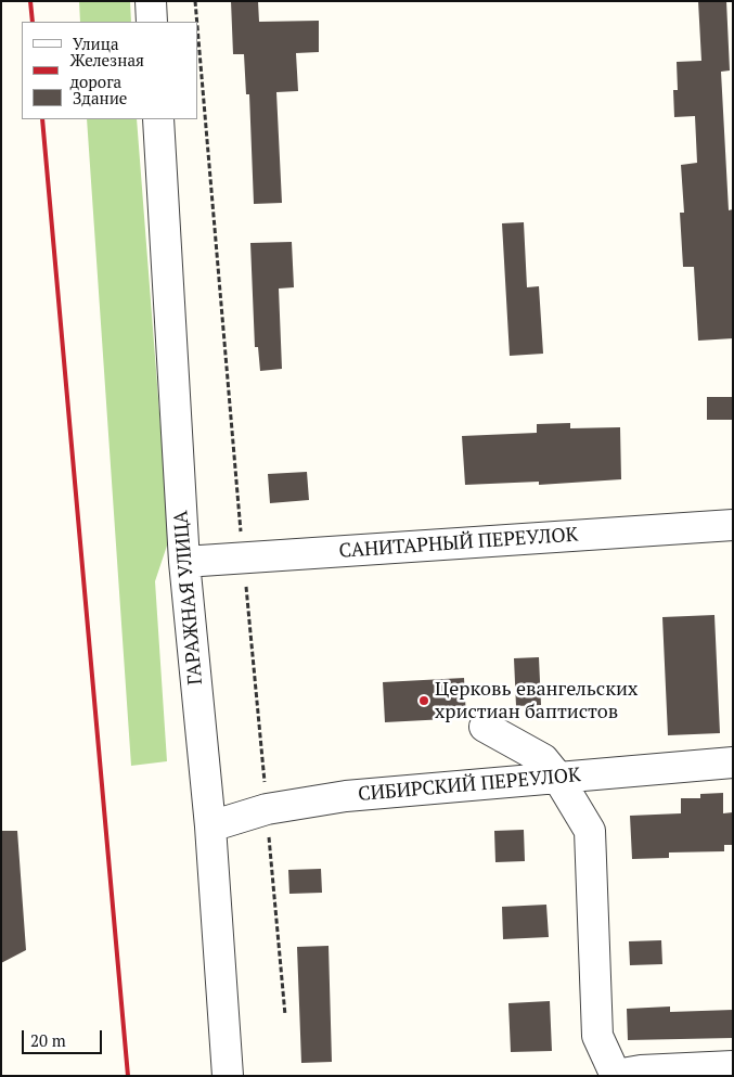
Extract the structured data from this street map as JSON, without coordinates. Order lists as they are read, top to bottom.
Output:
{
  "streets": {
    "street": ["САНИТАРНЫЙ ПЕРЕУЛОК", "ГАРАЖНАЯ УЛИЦА", "СИБИРСКИЙ ПЕРЕУЛОК"]
  },
  "crossings": [
    ["САНИТАРНЫЙ ПЕРЕУЛОК", "ГАРАЖНАЯ УЛИЦА"],
    ["ГАРАЖНАЯ УЛИЦА", "СИБИРСКИЙ ПЕРЕУЛОК"]
  ],
  "places": ["Церковь евангельских христиан баптистов"],
  "legend": ["Улица", "Железная дорога", "Здание"],
  "scale_bar": "20 m"
}
